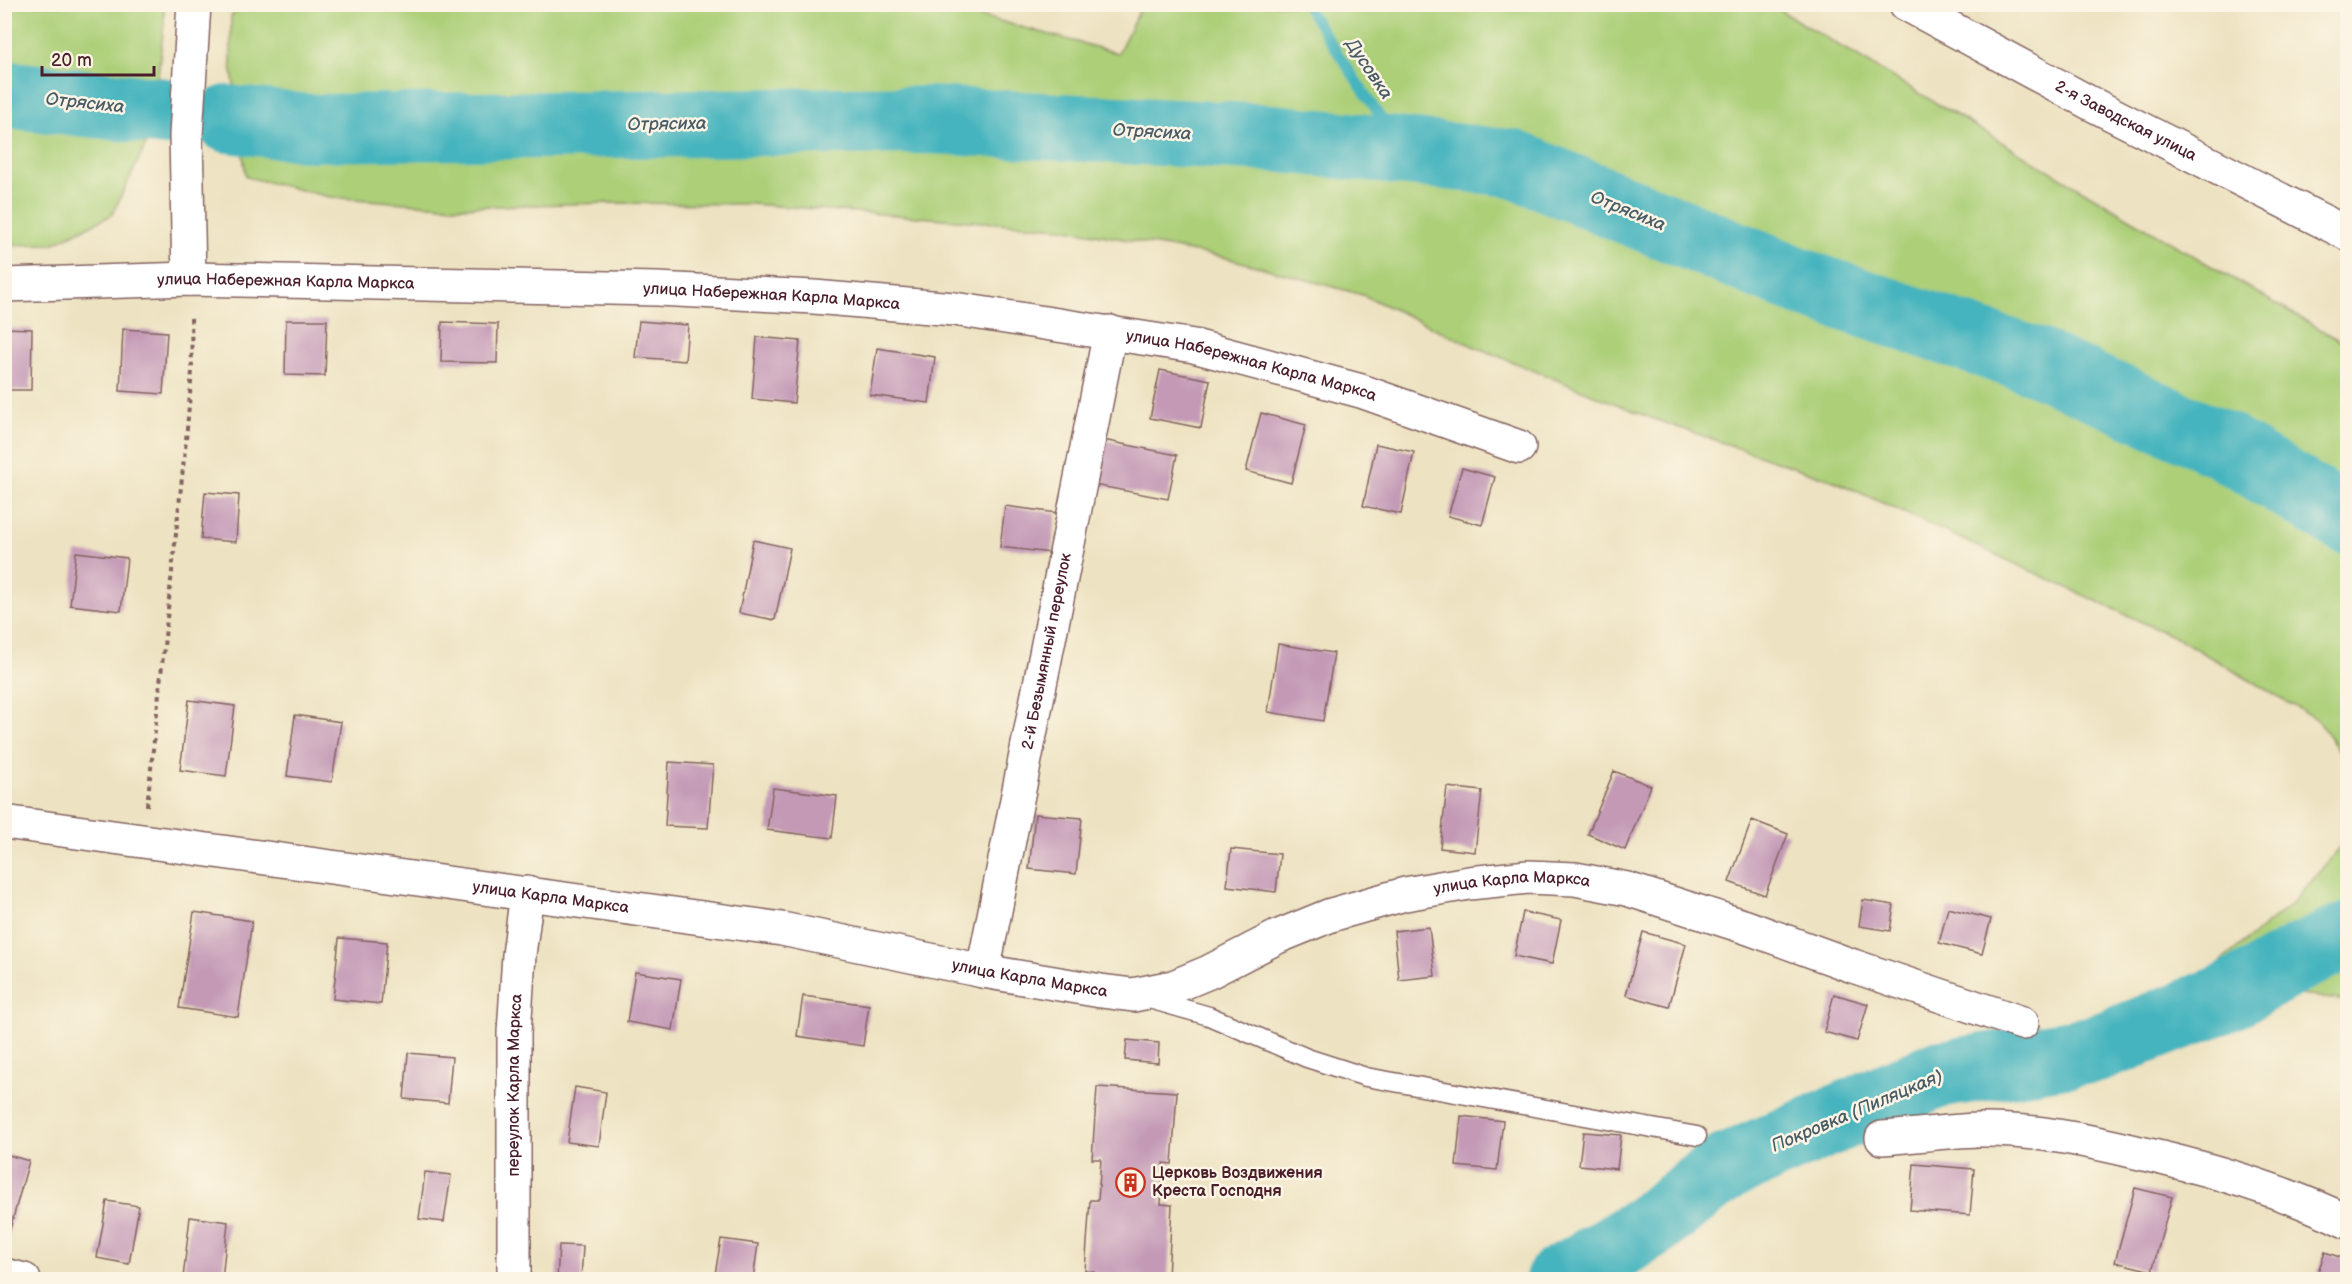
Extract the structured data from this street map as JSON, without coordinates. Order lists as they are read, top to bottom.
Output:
{
  "streets": {
    "street": [
      "2-я Заводская улица",
      "улица Набережная Карла Маркса",
      "2-й Безымянный переулок",
      "улица Карла Маркса",
      "переулок Карла Маркса"
    ]
  },
  "crossings": [
    ["улица Набережная Карла Маркса", "2-й Безымянный переулок"],
    ["2-й Безымянный переулок", "улица Карла Маркса"],
    ["улица Карла Маркса", "переулок Карла Маркса"]
  ],
  "water": ["Дусовка", "Отрясиха", "Покровка (Пиляцкая)"],
  "places": {
    "building": ["Церковь Воздвижения Креста Господня"]
  },
  "scale_bar": "20 m"
}
